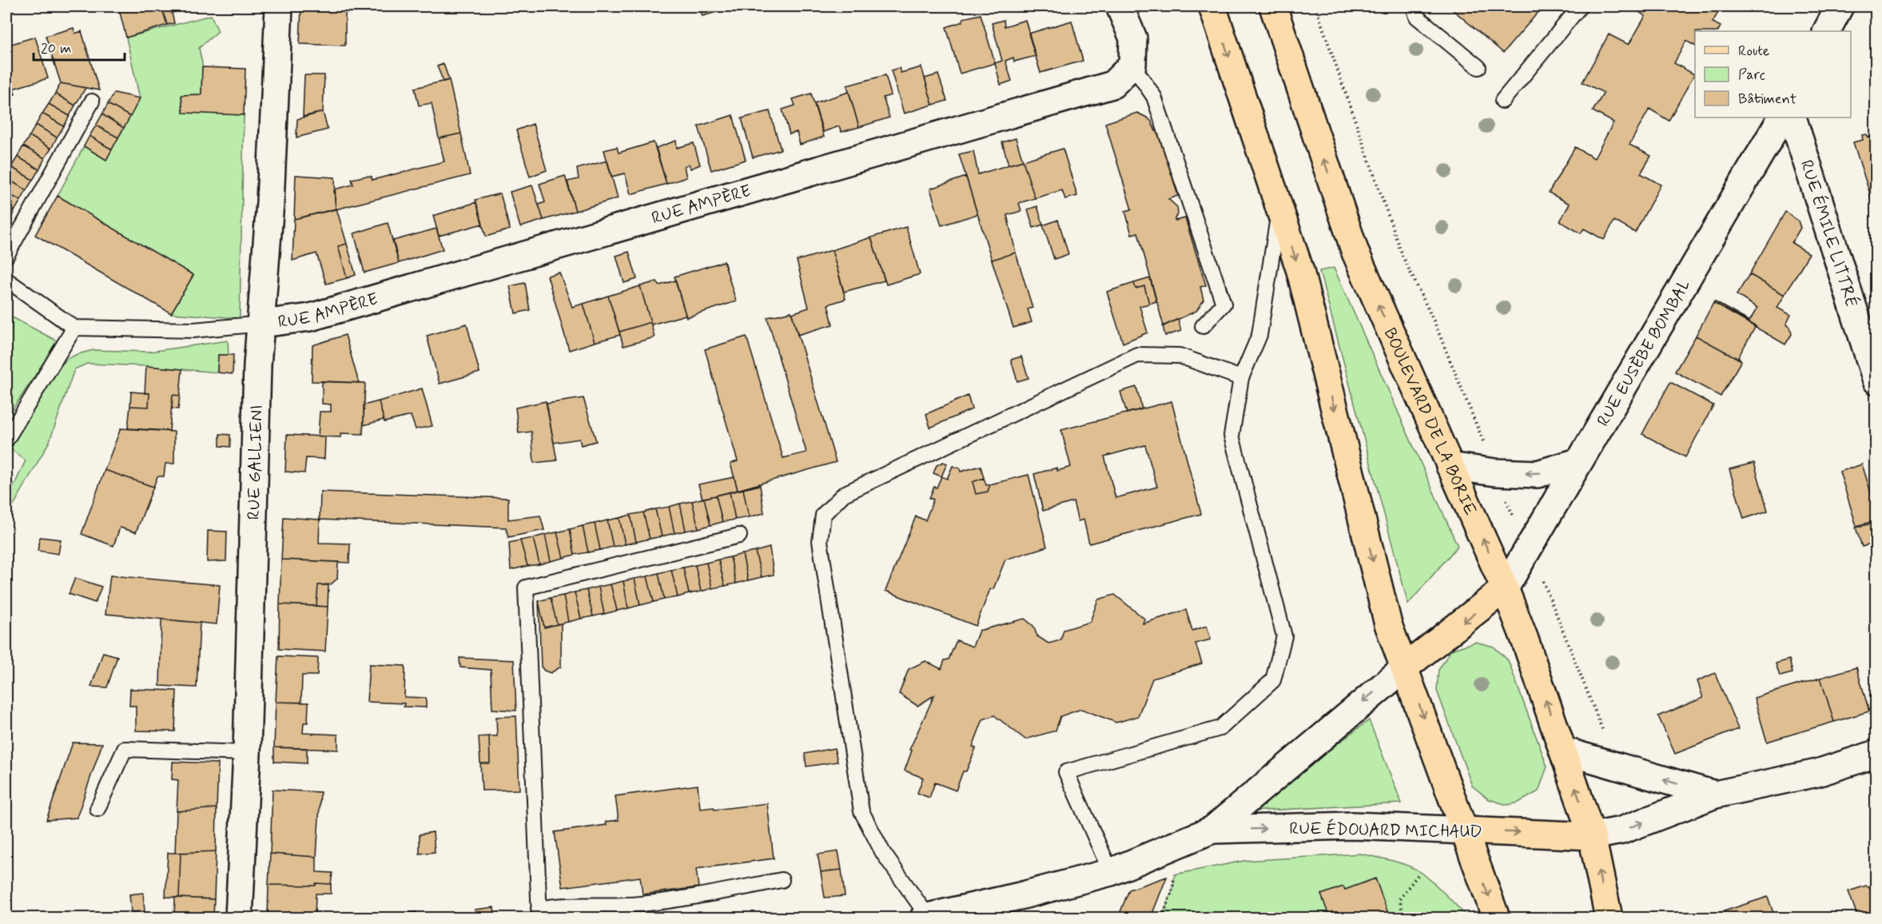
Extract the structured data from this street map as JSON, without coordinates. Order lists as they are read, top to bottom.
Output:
{
  "streets": {
    "main road": ["BOULEVARD DE LA BORIE", "RUE ÉDOUARD MICHAUD"],
    "street": [
      "RUE AMPÈRE",
      "RUE ÉMILE LITTRÉ",
      "RUE EUSÈBE BOMBAL",
      "RUE GALLIENI"
    ]
  },
  "crossings": [
    ["RUE AMPÈRE", "RUE GALLIENI"],
    ["RUE EUSÈBE BOMBAL", "BOULEVARD DE LA BORIE"],
    ["BOULEVARD DE LA BORIE", "RUE ÉDOUARD MICHAUD"]
  ],
  "legend": ["Route", "Parc", "Bâtiment"],
  "scale_bar": "20 m"
}
